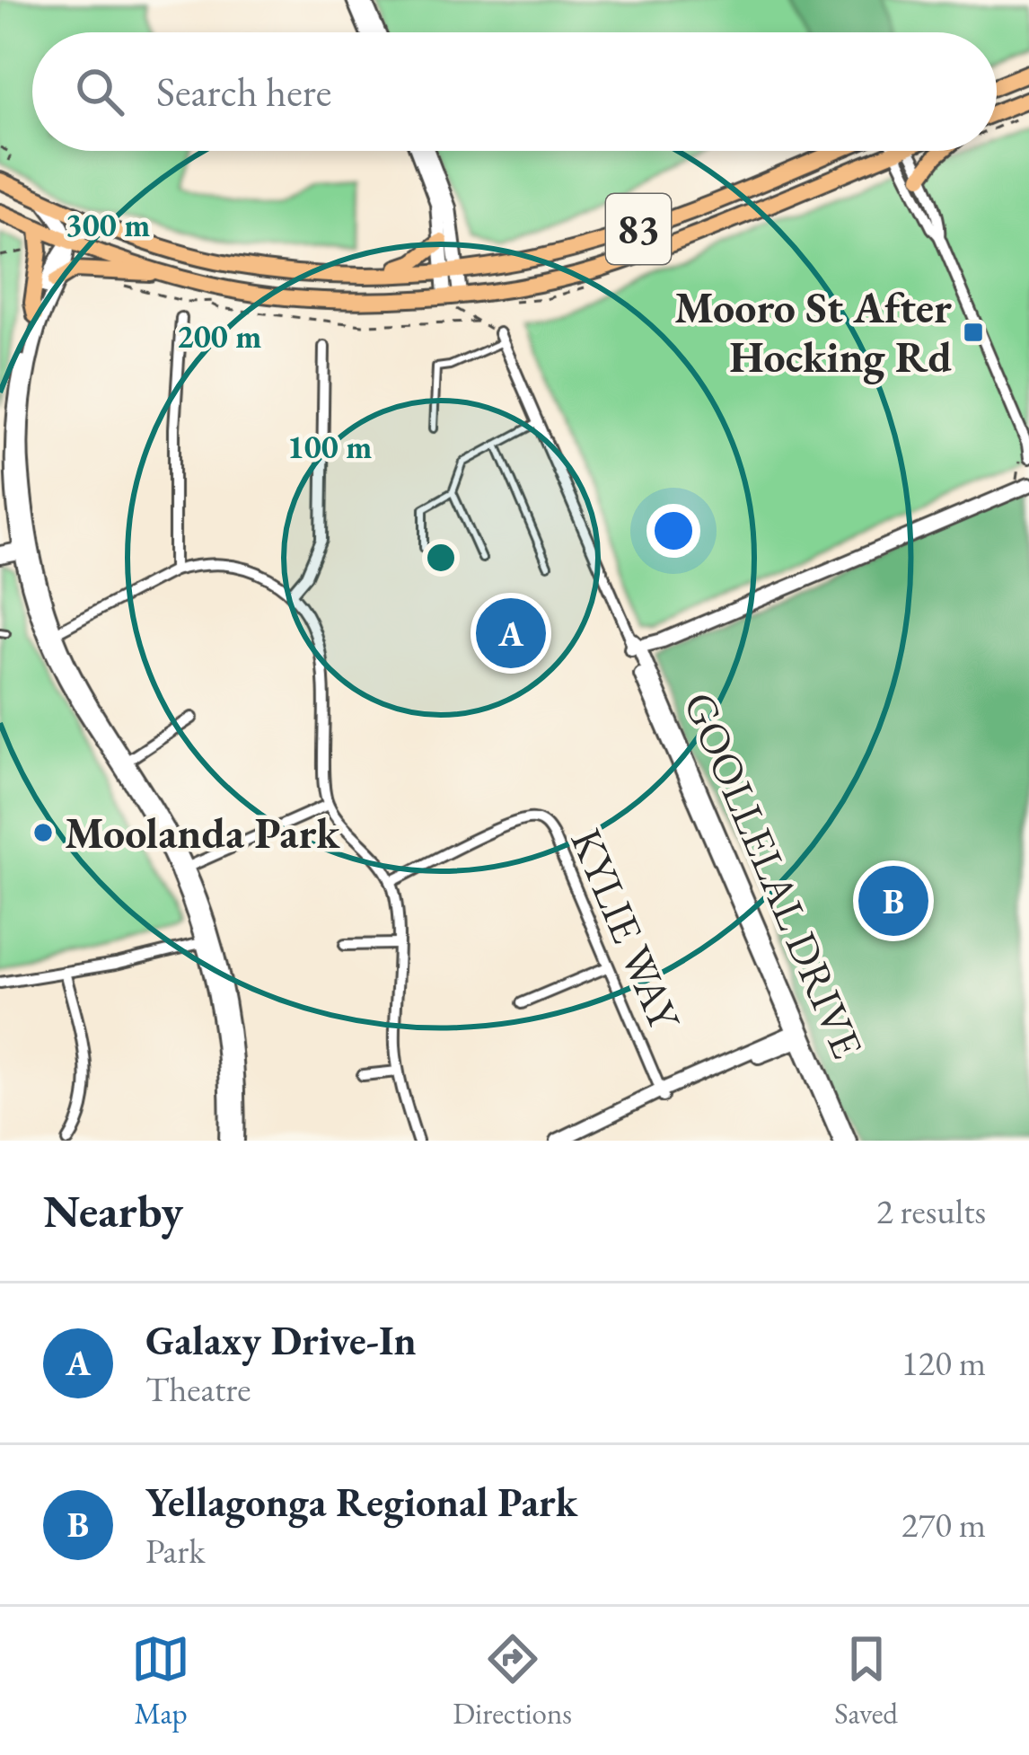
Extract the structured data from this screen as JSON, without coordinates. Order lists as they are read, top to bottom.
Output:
{
  "streets": {
    "main road": ["83"],
    "street": ["GOOLLELAL DRIVE", "KYLIE WAY"]
  },
  "places": {
    "transit": ["Mooro St After Hocking Rd"],
    "other": ["Moolanda Park"]
  },
  "page": {
    "search": "Search here",
    "pins": ["A", "B"],
    "heading": ["Nearby", "2 results"],
    "list": [
      {
        "mark": "A",
        "name": "Galaxy Drive-In",
        "note": "Theatre",
        "value": "120 m"
      },
      {
        "mark": "B",
        "name": "Yellagonga Regional Park",
        "note": "Park",
        "value": "270 m"
      }
    ],
    "nav": ["Map", "Directions", "Saved"]
  },
  "rings": ["300 m", "200 m", "100 m"]
}
